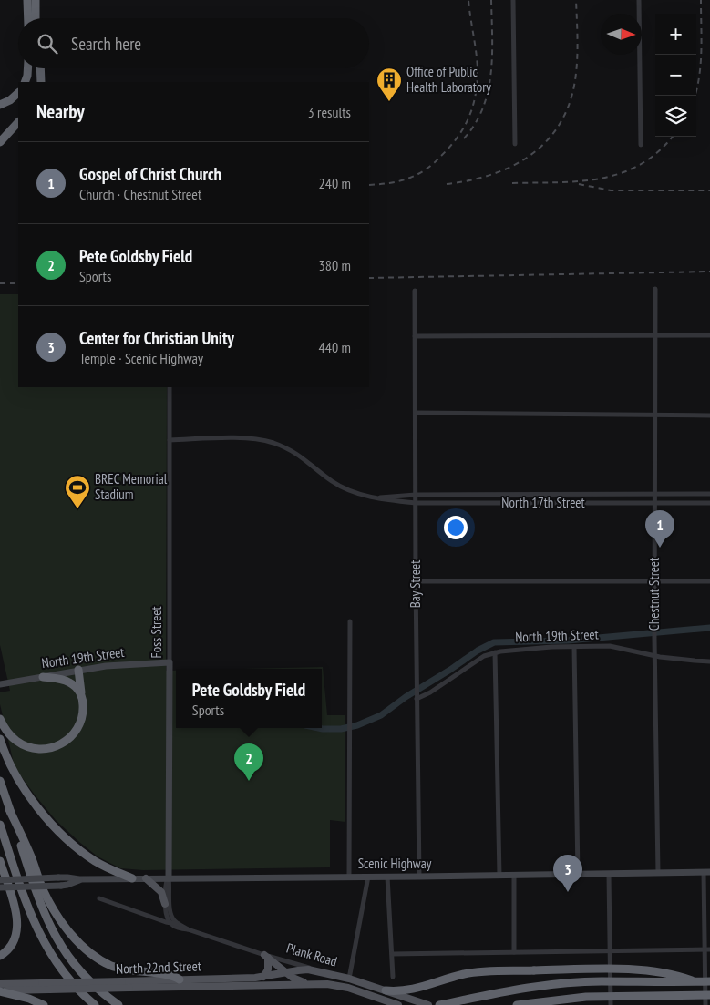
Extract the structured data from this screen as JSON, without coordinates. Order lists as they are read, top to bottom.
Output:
{
  "streets": {
    "main road": ["Plank Road", "North 22nd Street"],
    "street": [
      "North 17th Street",
      "Bay Street",
      "Chestnut Street",
      "Foss Street",
      "North 19th Street",
      "Scenic Highway"
    ]
  },
  "crossings": [
    ["North 17th Street", "Bay Street"],
    ["North 17th Street", "Chestnut Street"],
    ["North 17th Street", "Foss Street"],
    ["Bay Street", "North 19th Street"],
    ["Bay Street", "Scenic Highway"],
    ["Chestnut Street", "North 19th Street"],
    ["Chestnut Street", "Scenic Highway"],
    ["Foss Street", "North 19th Street"],
    ["Foss Street", "Scenic Highway"],
    ["Foss Street", "Plank Road"],
    ["Scenic Highway", "Plank Road"],
    ["Plank Road", "North 22nd Street"]
  ],
  "places": {
    "building": ["Office of Public Health Laboratory"],
    "sports": ["BREC Memorial Stadium"]
  },
  "north": "right",
  "page": {
    "map_buttons": ["+", "−"],
    "search": "Search here",
    "heading": ["Nearby", "3 results"],
    "list": [
      {
        "mark": "1",
        "name": "Gospel of Christ Church",
        "note": "Church · Chestnut Street",
        "value": "240 m"
      },
      {
        "mark": "2",
        "name": "Pete Goldsby Field",
        "note": "Sports",
        "value": "380 m"
      },
      {
        "mark": "3",
        "name": "Center for Christian Unity",
        "note": "Temple · Scenic Highway",
        "value": "440 m"
      }
    ],
    "pins": ["1", "2", "3"],
    "popup": ["Pete Goldsby Field", "Sports"]
  }
}
